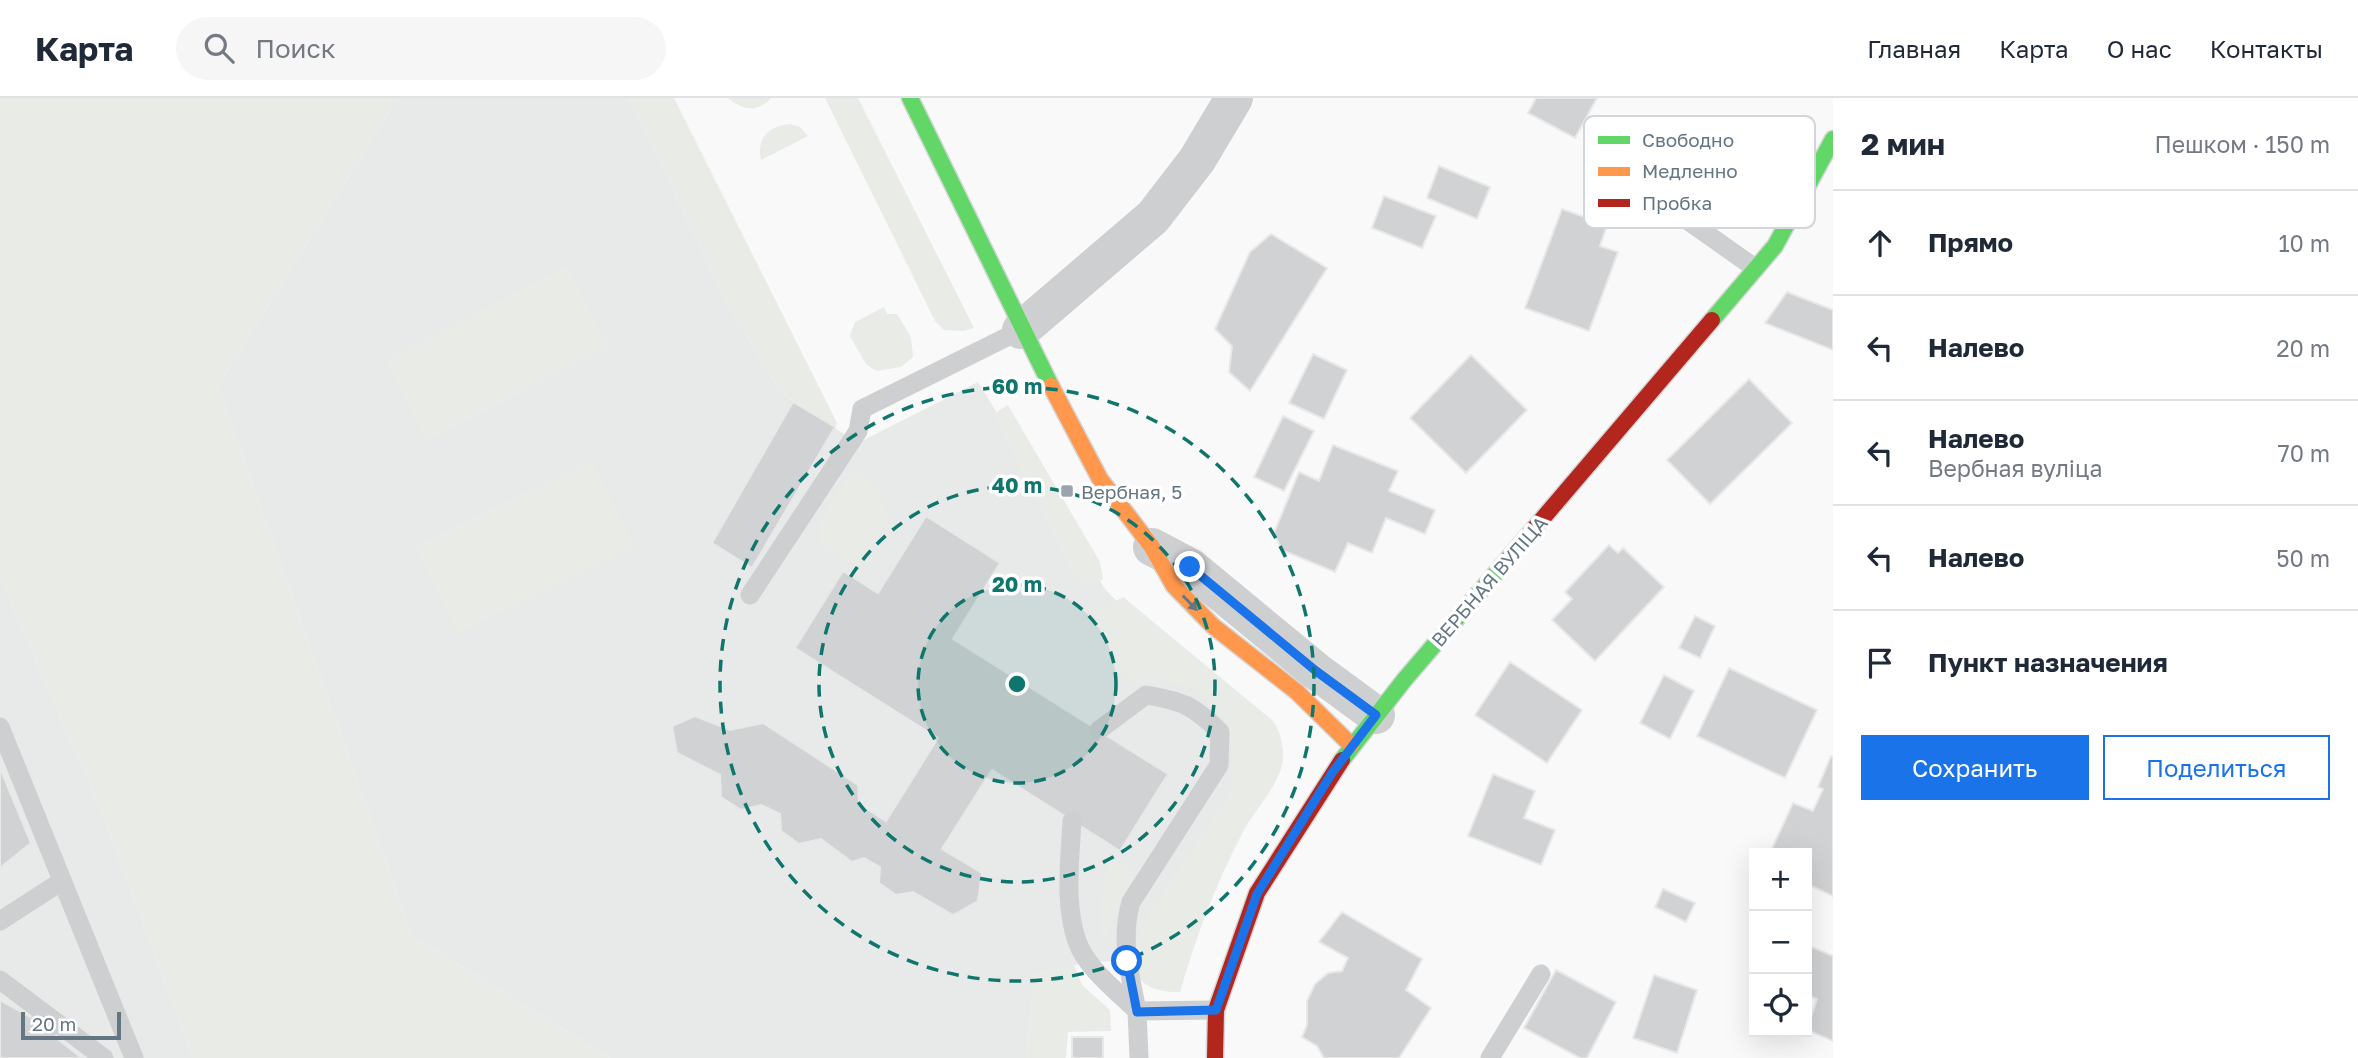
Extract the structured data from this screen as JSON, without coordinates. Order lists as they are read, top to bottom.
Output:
{
  "streets": {
    "street": ["ВЕРБНАЯ ВУЛІЦА"]
  },
  "places": {
    "transit": ["Вербная, 5"]
  },
  "legend": ["Свободно", "Медленно", "Пробка"],
  "scale_bar": "20 m",
  "page": {
    "header": "Карта",
    "search": "Поиск",
    "nav": [
      "Главная",
      "Карта",
      "О нас",
      "Контакты"
    ],
    "heading": ["2 мин", "Пешком · 150 m"],
    "list": [
      ["Прямо", "10 m"],
      ["Налево", "20 m"],
      ["Налево", "Вербная вуліца", "70 m"],
      ["Налево", "50 m"],
      "Пункт назначения"
    ],
    "buttons": ["Сохранить", "Поделиться"],
    "map_buttons": ["+", "−"],
    "scale": "20 m"
  },
  "rings": ["60 m", "40 m", "20 m"]
}
